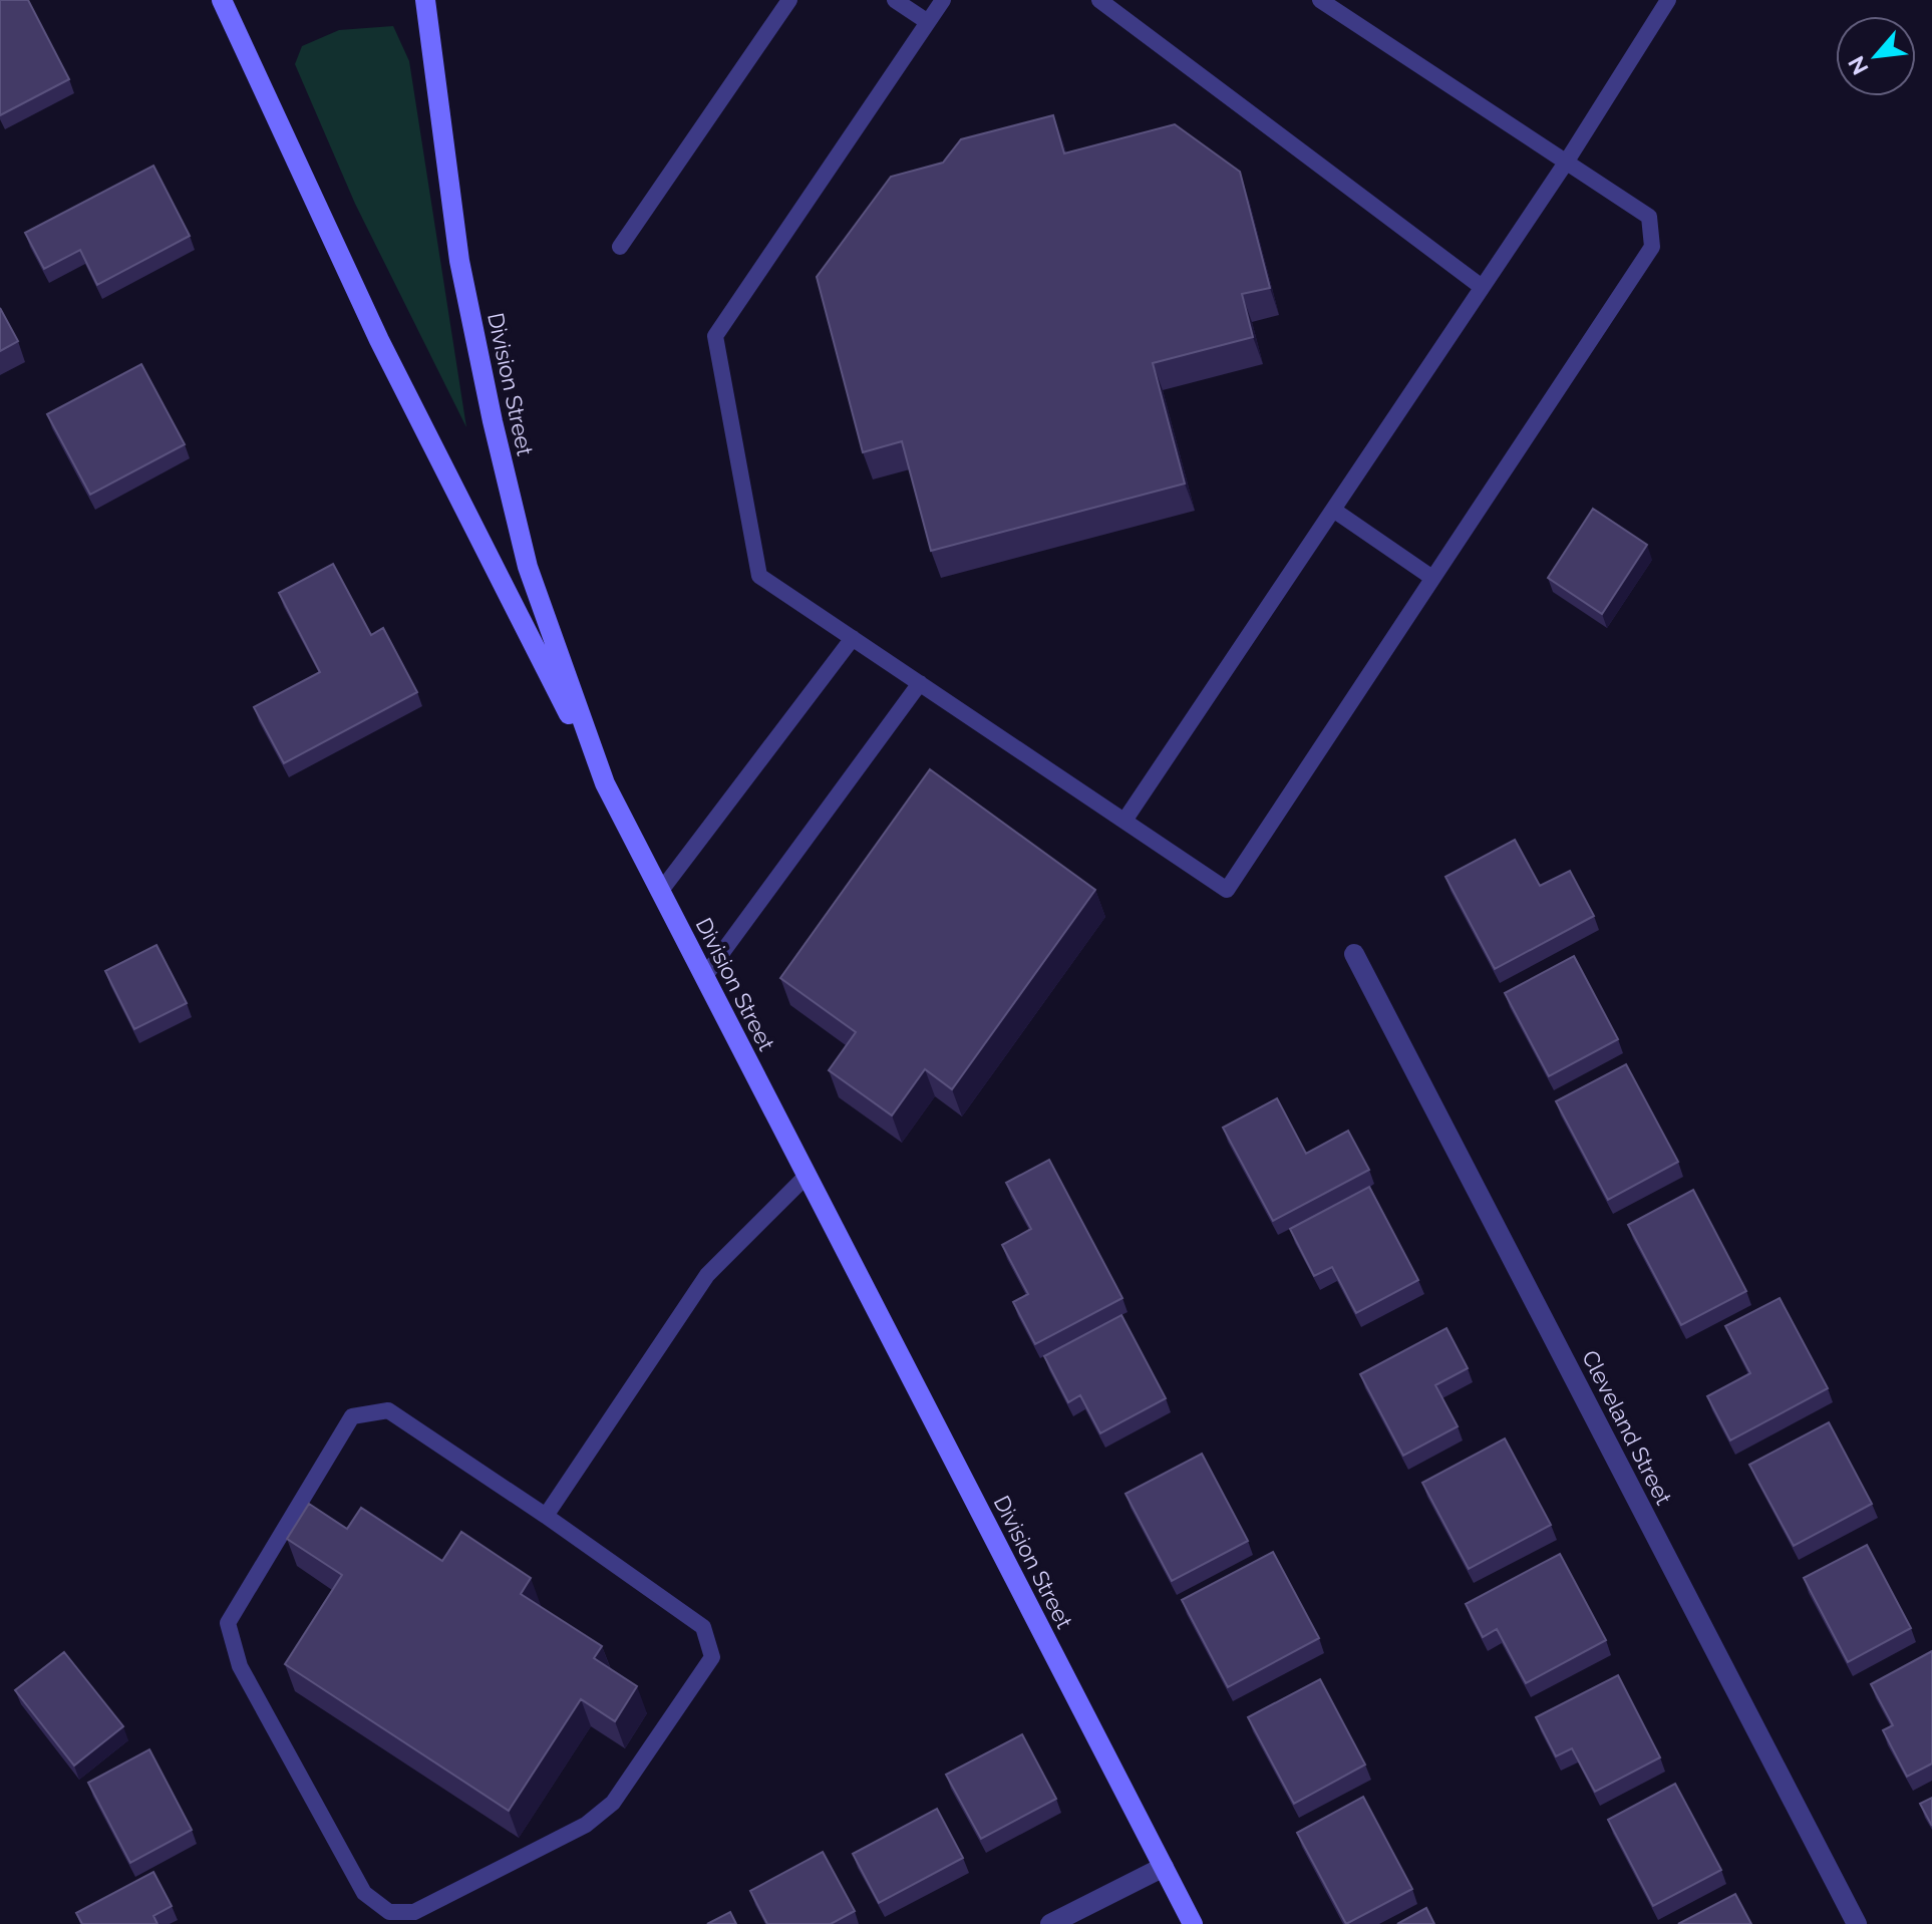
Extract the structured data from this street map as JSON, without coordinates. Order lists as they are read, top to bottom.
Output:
{
  "streets": {
    "street": ["Division Street", "Cleveland Street"]
  },
  "north": "bottom left"
}
